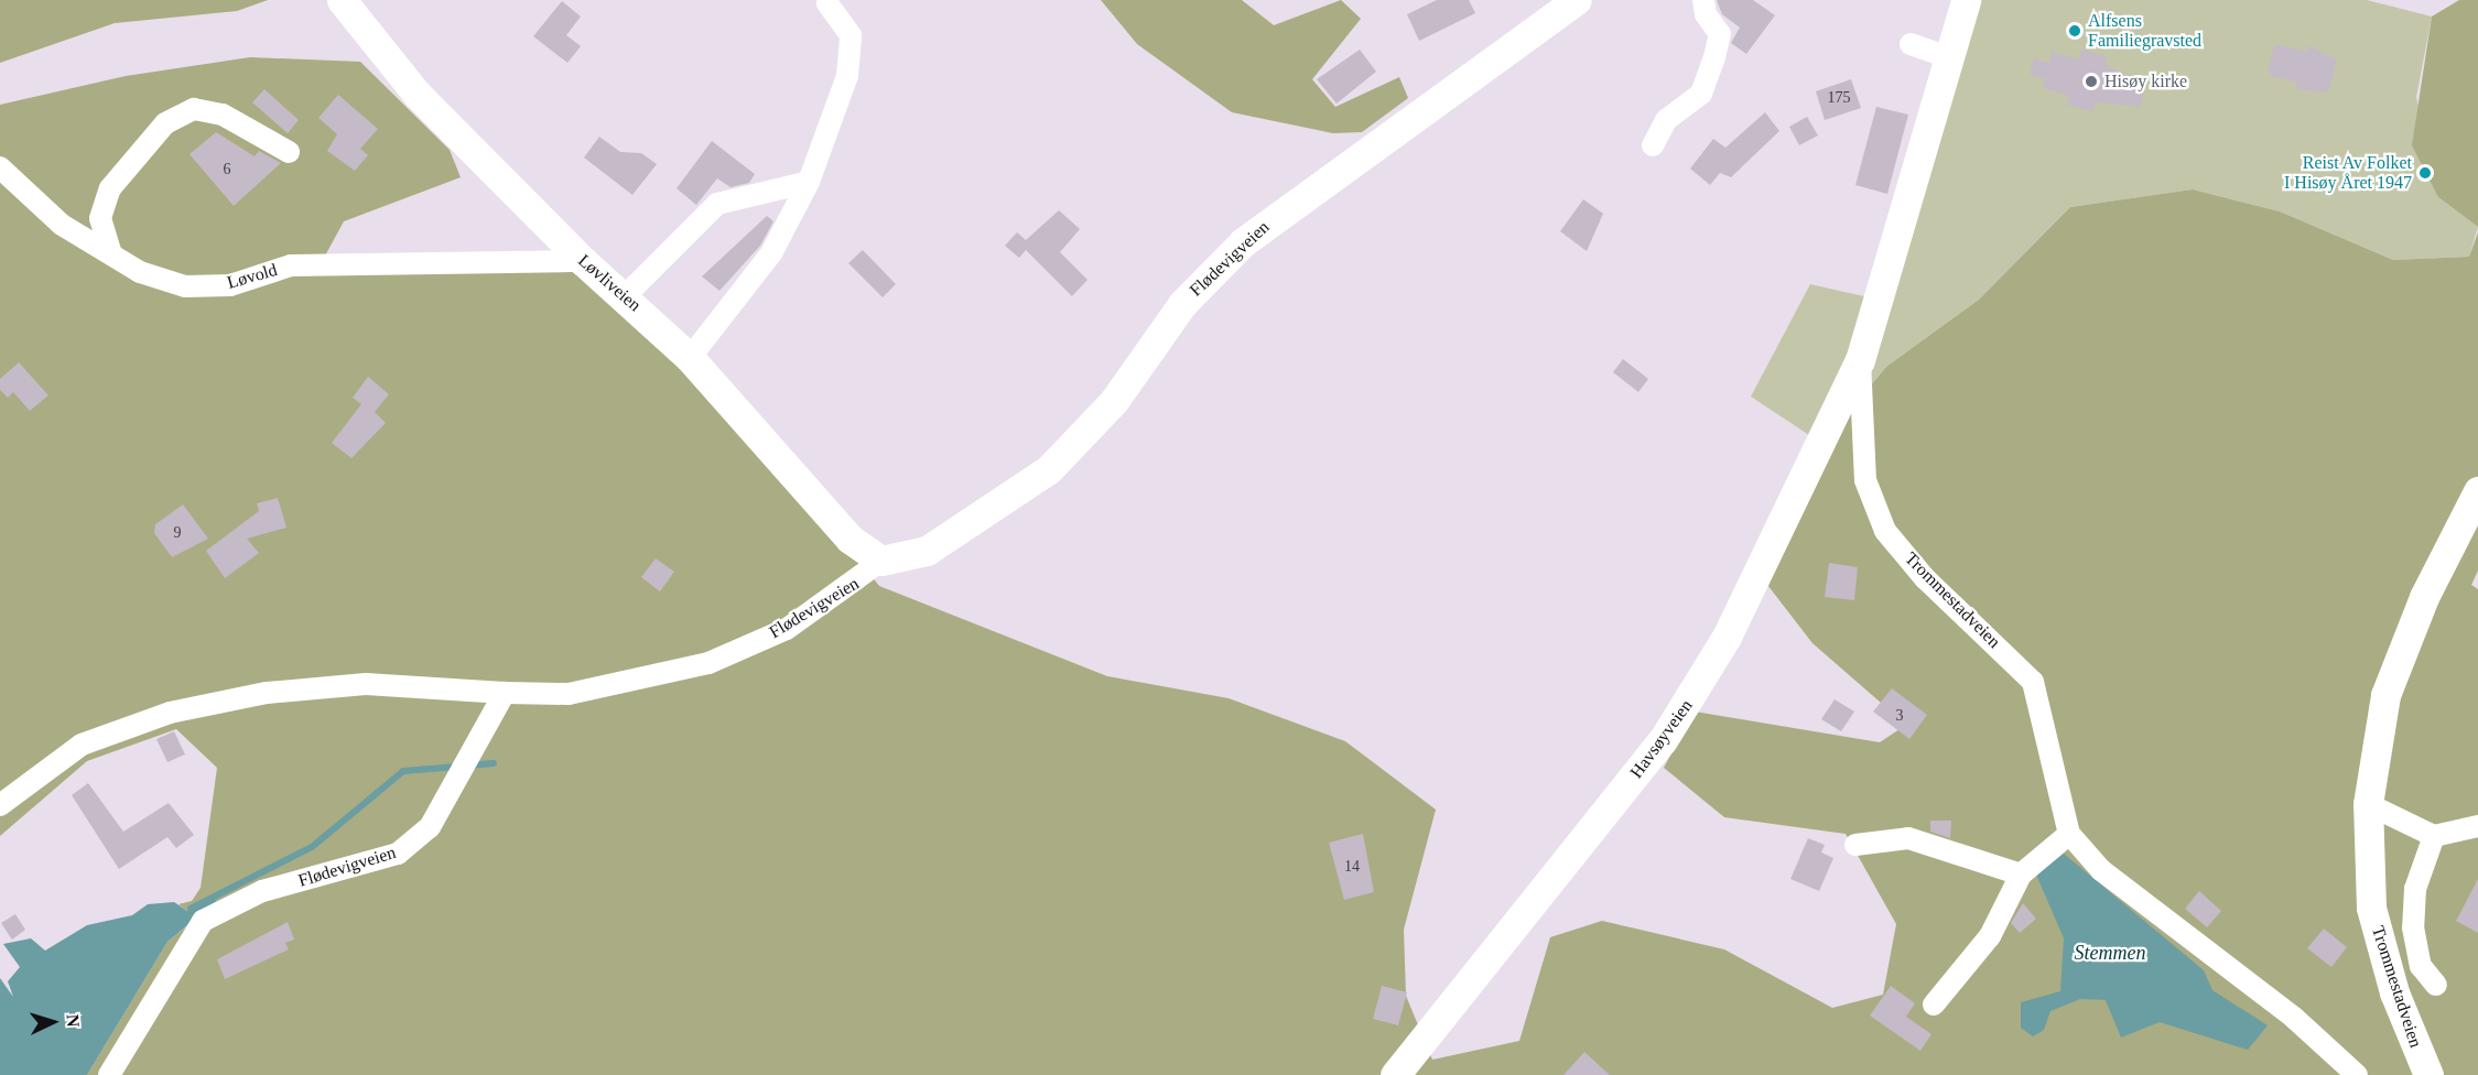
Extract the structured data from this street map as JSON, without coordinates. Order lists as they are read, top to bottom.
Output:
{
  "streets": {
    "main road": [
      "Flødevigveien",
      "Løvliveien",
      "Trommestadveien",
      "Havsøyveien"
    ],
    "street": ["Løvold"]
  },
  "crossings": [
    ["Flødevigveien", "Løvliveien"],
    ["Løvold", "Løvliveien"],
    ["Trommestadveien", "Havsøyveien"]
  ],
  "water": ["Stemmen"],
  "places": ["Alfsens Familiegravsted", "Hisøy kirke", "Reist Av Folket I Hisøy Året 1947"],
  "house_numbers": [
    "175",
    "6",
    "9",
    "3",
    "14"
  ],
  "north": "right"
}
